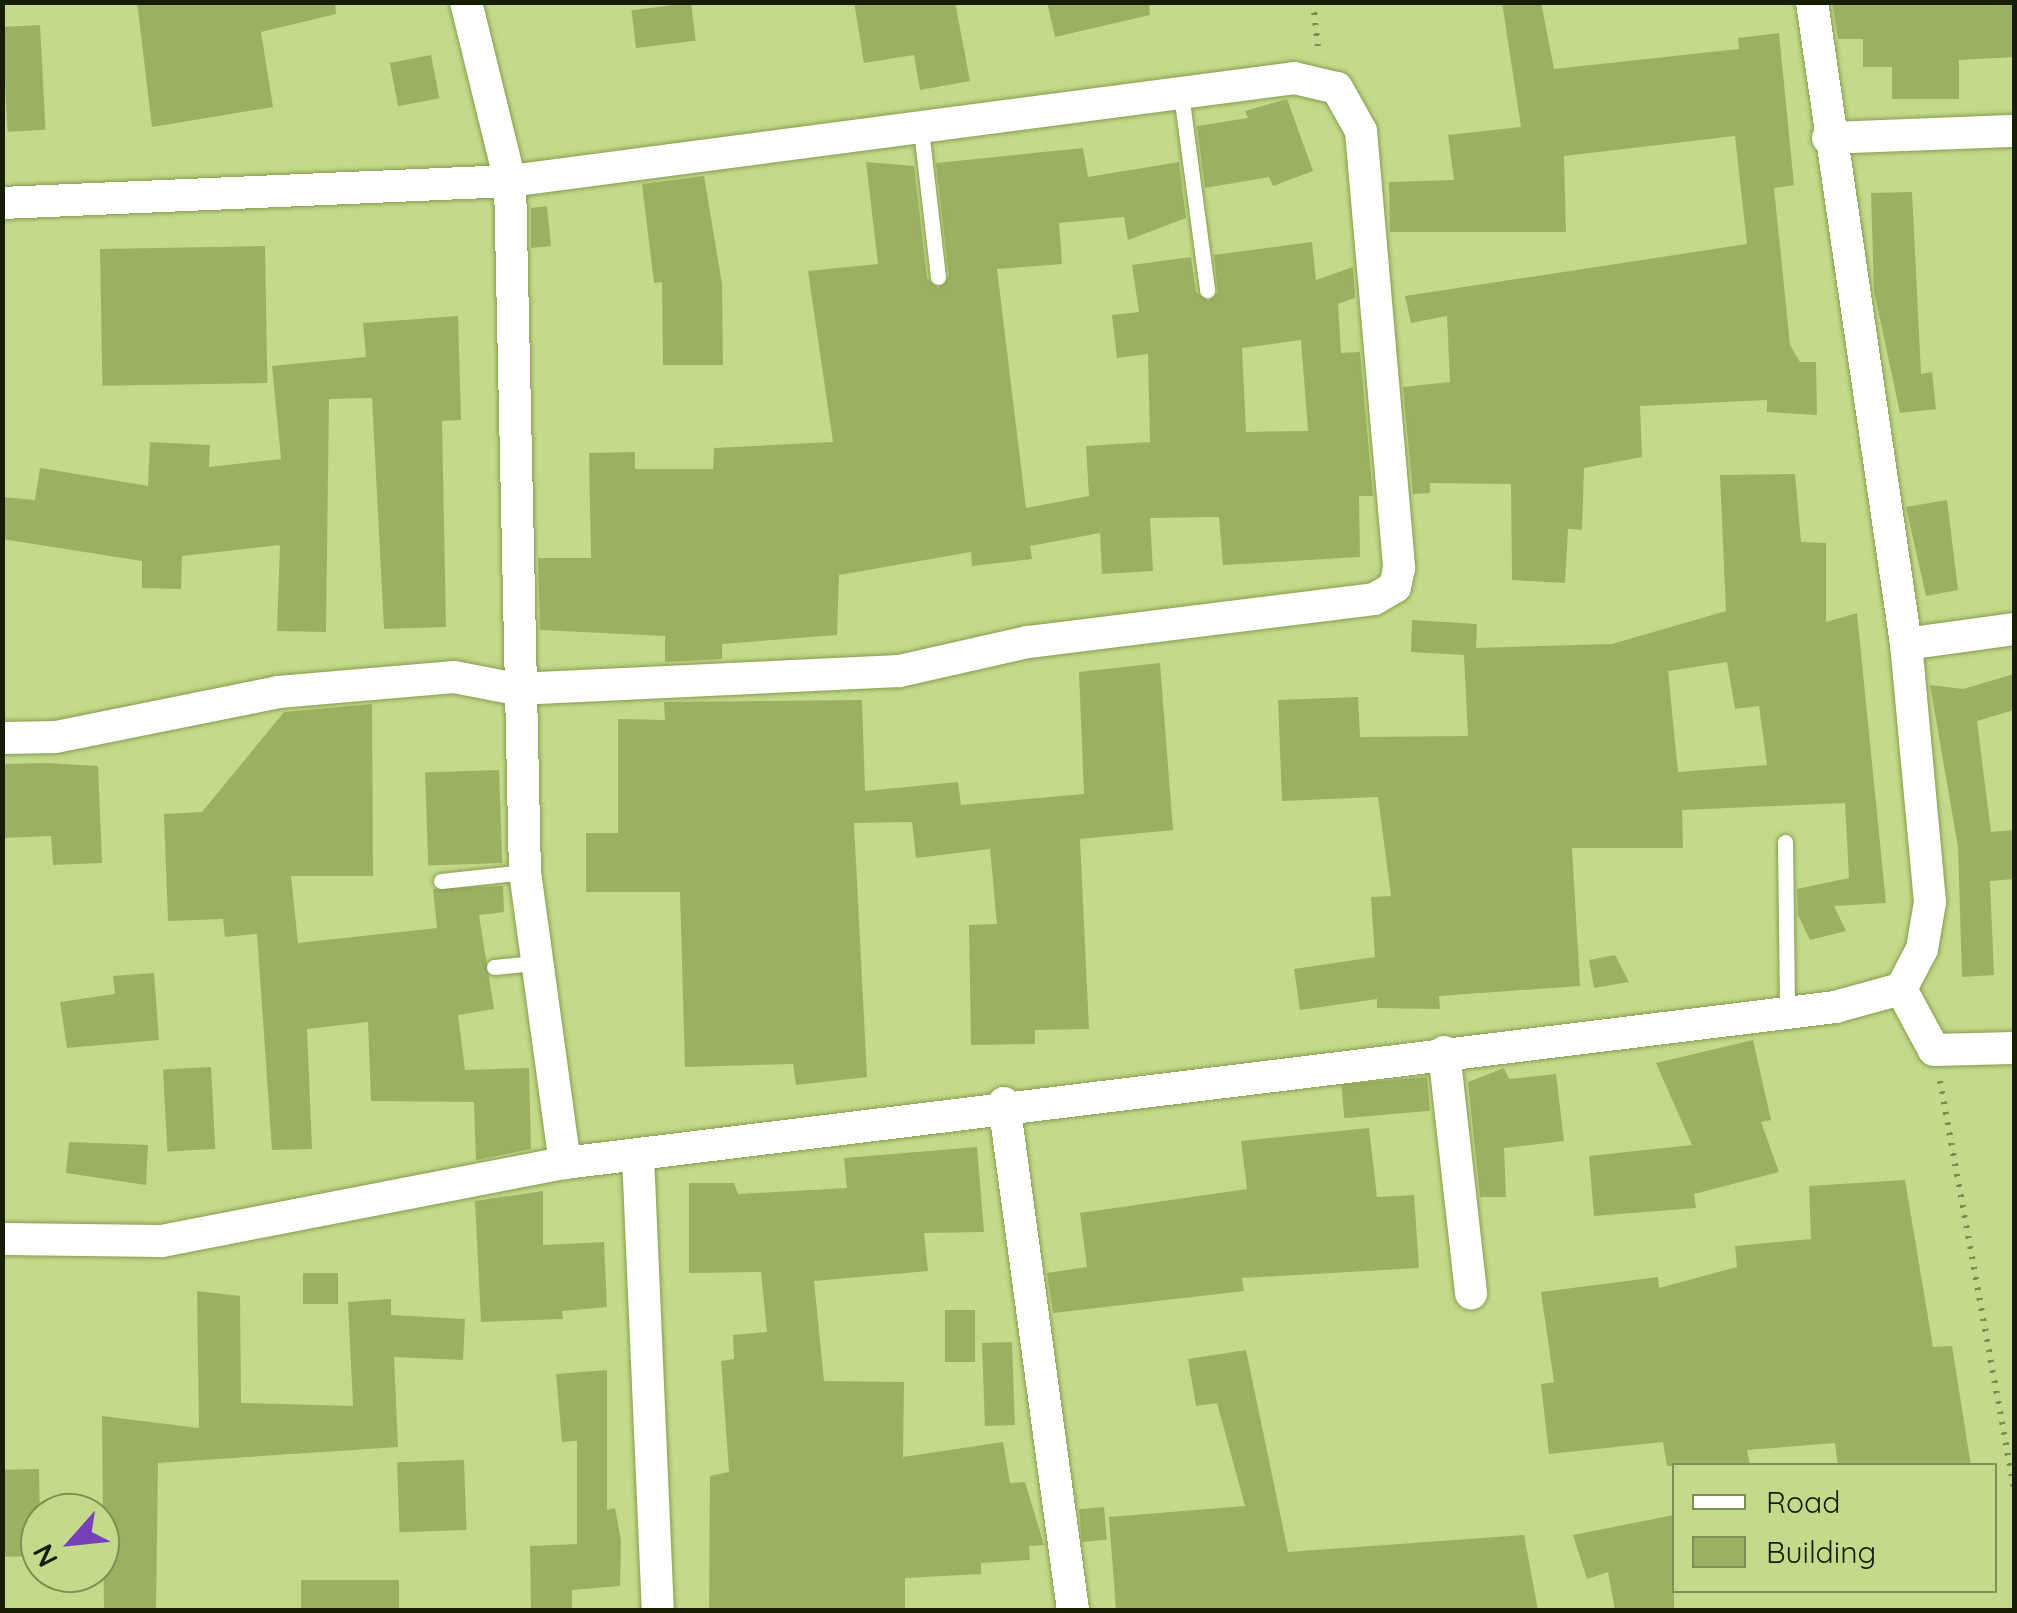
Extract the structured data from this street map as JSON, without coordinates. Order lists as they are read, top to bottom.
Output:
{
  "legend": ["Road", "Building"],
  "north": "bottom left"
}
